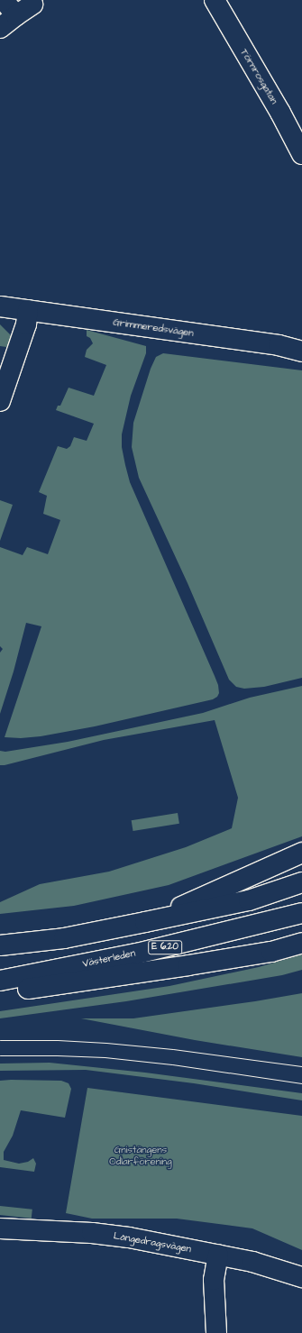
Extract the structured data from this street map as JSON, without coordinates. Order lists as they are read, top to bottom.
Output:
{
  "streets": {
    "main road": [
      "Törnrosgatan",
      "Grimmeredsvägen",
      "E 6.20",
      "Västerleden",
      "Långedragsvägen"
    ]
  },
  "parks": ["Gnistängens Odlarförening"]
}
